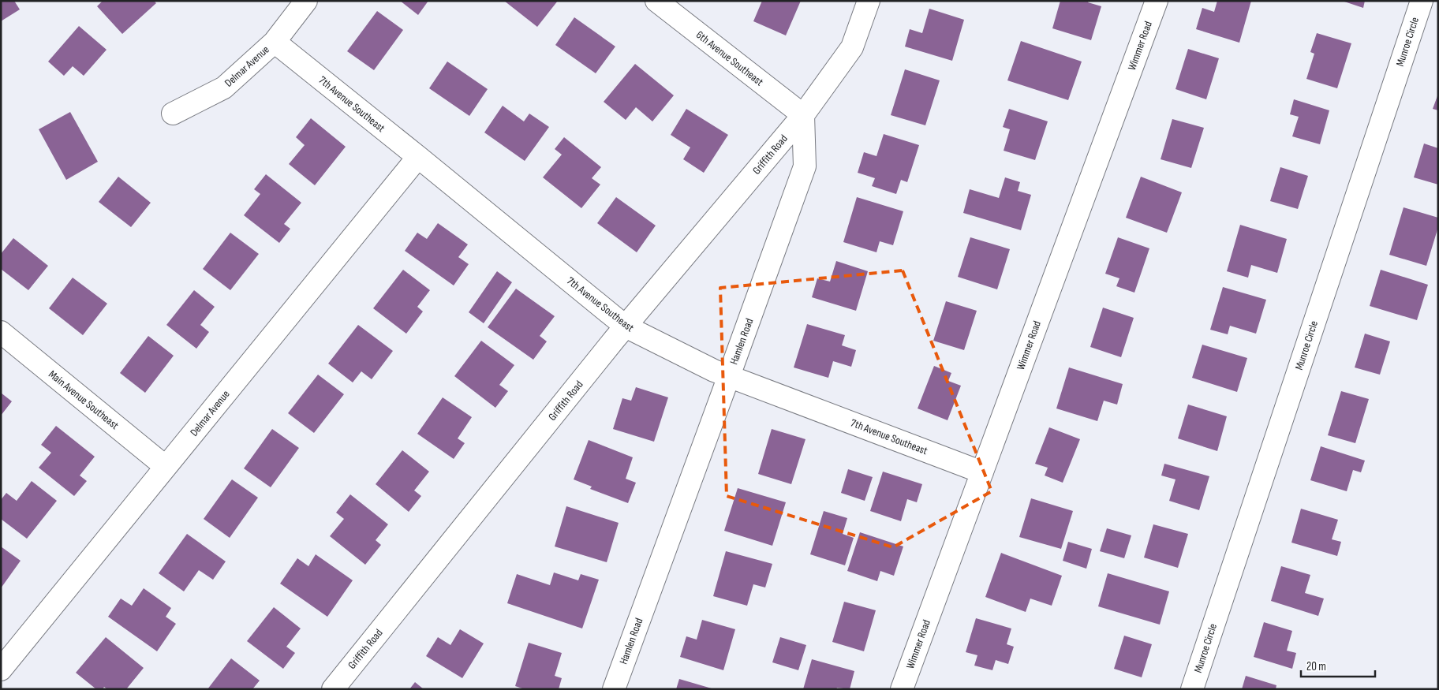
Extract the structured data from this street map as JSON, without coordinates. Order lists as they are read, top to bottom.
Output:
{
  "streets": {
    "street": [
      "Munroe Circle",
      "Wimmer Road",
      "6th Avenue Southeast",
      "Delmar Avenue",
      "7th Avenue Southeast",
      "Griffith Road",
      "Hamlen Road",
      "Main Avenue Southeast"
    ]
  },
  "crossings": [
    ["Wimmer Road", "7th Avenue Southeast"],
    ["6th Avenue Southeast", "Griffith Road"],
    ["6th Avenue Southeast", "Hamlen Road"],
    ["Delmar Avenue", "7th Avenue Southeast"],
    ["Delmar Avenue", "Main Avenue Southeast"],
    ["7th Avenue Southeast", "Griffith Road"],
    ["7th Avenue Southeast", "Hamlen Road"],
    ["Griffith Road", "Hamlen Road"]
  ],
  "scale_bar": "20 m"
}
